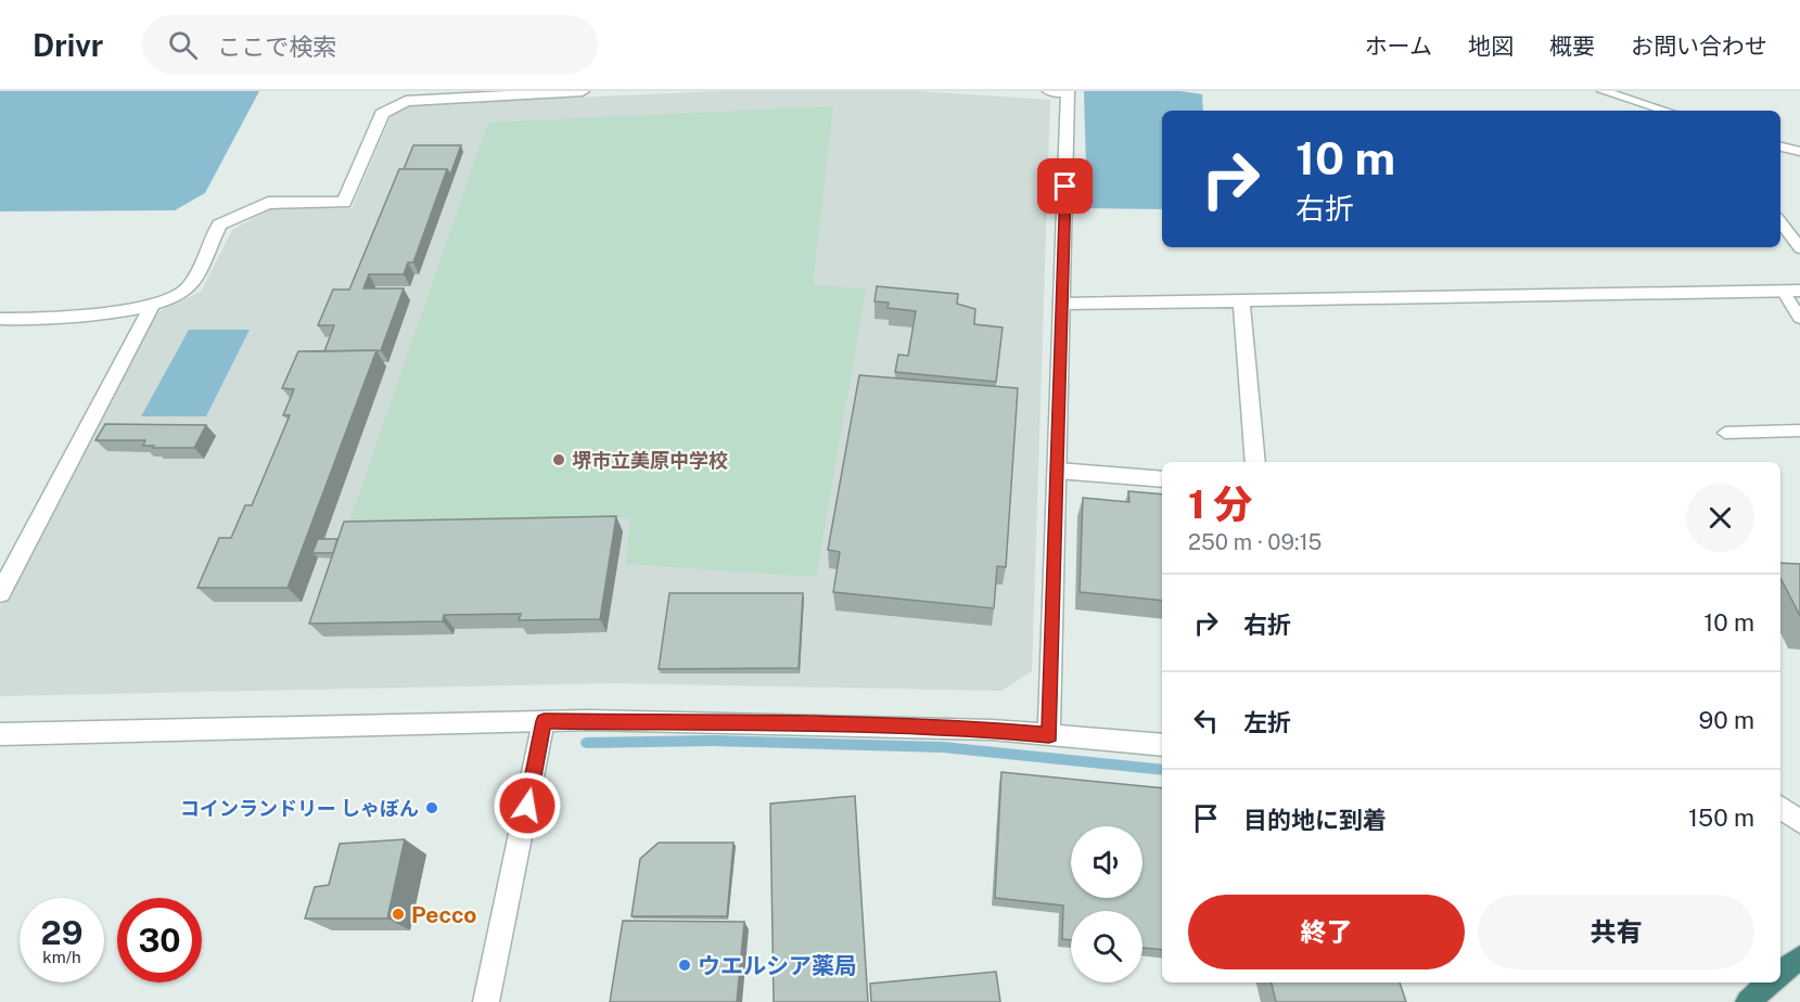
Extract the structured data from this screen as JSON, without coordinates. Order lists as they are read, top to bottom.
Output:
{
  "places": [
    "堺市立美原中学校",
    "コインランドリー しゃぼん",
    "Pecco",
    "ウエルシア薬局"
  ],
  "page": {
    "header": "Drivr",
    "search": "ここで検索",
    "nav": [
      "ホーム",
      "地図",
      "概要",
      "お問い合わせ"
    ],
    "turn": ["10 m", "右折"],
    "heading": ["1 分", "250 m · 09:15"],
    "list": [
      {
        "name": "右折",
        "value": "10 m"
      },
      {
        "name": "左折",
        "value": "90 m"
      },
      {
        "name": "目的地に到着",
        "value": "150 m"
      }
    ],
    "buttons": ["終了", "共有"],
    "speed": "29 km/h",
    "limit": "30"
  }
}
